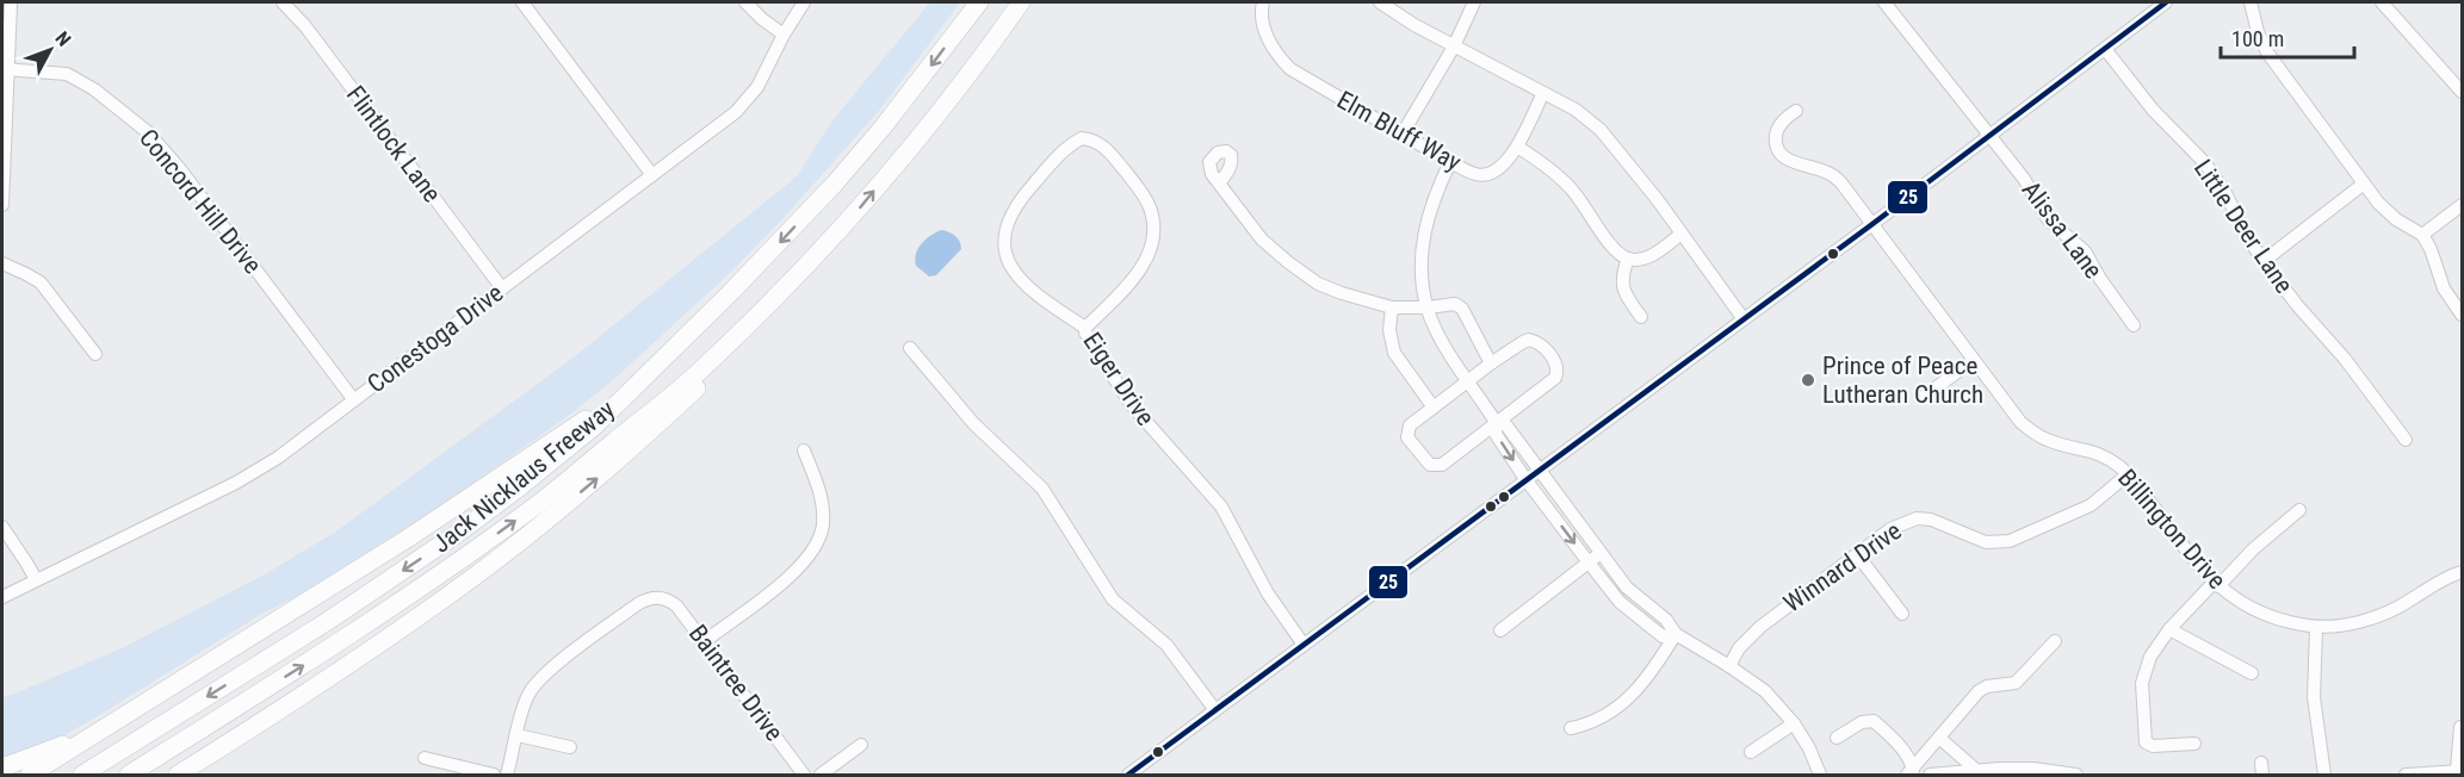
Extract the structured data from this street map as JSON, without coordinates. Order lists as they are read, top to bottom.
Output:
{
  "streets": {
    "highway": ["Jack Nicklaus Freeway"],
    "street": [
      "Elm Bluff Way",
      "Flintlock Lane",
      "Concord Hill Drive",
      "Little Deer Lane",
      "Alissa Lane",
      "Conestoga Drive",
      "Eiger Drive",
      "Billington Drive",
      "Winnard Drive",
      "Baintree Drive"
    ]
  },
  "crossings": [
    ["Flintlock Lane", "Conestoga Drive"],
    ["Concord Hill Drive", "Conestoga Drive"],
    ["Billington Drive", "Winnard Drive"]
  ],
  "places": ["Prince of Peace Lutheran Church"],
  "lines": ["transit line 25"],
  "scale_bar": "100 m",
  "north": "top right"
}
